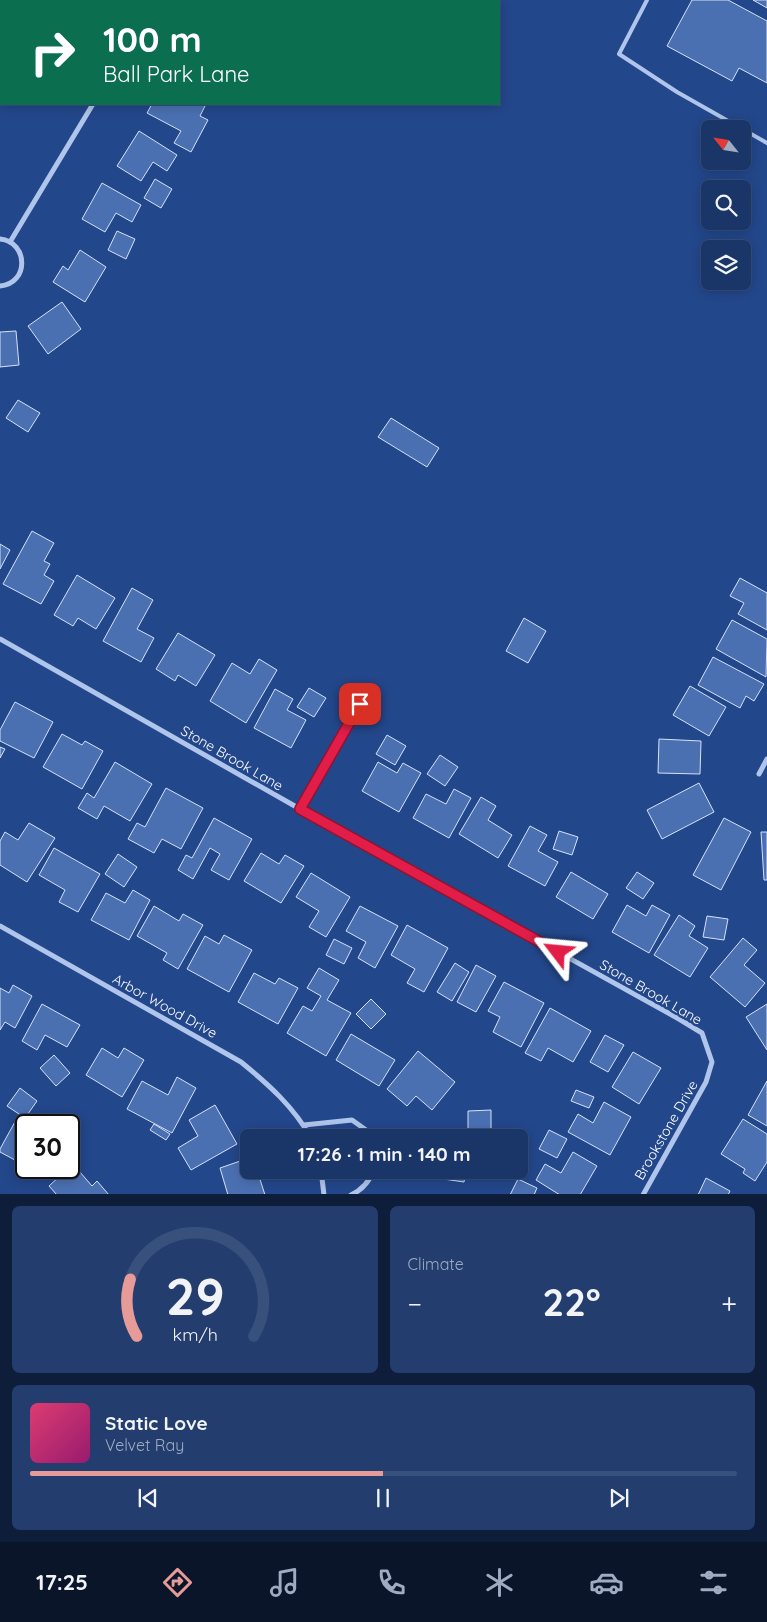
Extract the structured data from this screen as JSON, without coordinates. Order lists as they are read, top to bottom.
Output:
{
  "streets": {
    "street": ["Stone Brook Lane", "Arbor Wood Drive", "Brookstone Drive"]
  },
  "crossings": [
    ["Stone Brook Lane", "Brookstone Drive"]
  ],
  "north": "top left",
  "page": {
    "turn": ["100 m", "Ball Park Lane"],
    "limit": "30",
    "trip": "17:26 · 1 min · 140 m",
    "tile": "Climate",
    "heat": ["−", "22°", "+"],
    "song": ["Static Love", "Velvet Ray"],
    "tabs": "17:25",
    "gauge": ["29", "km/h"]
  }
}
